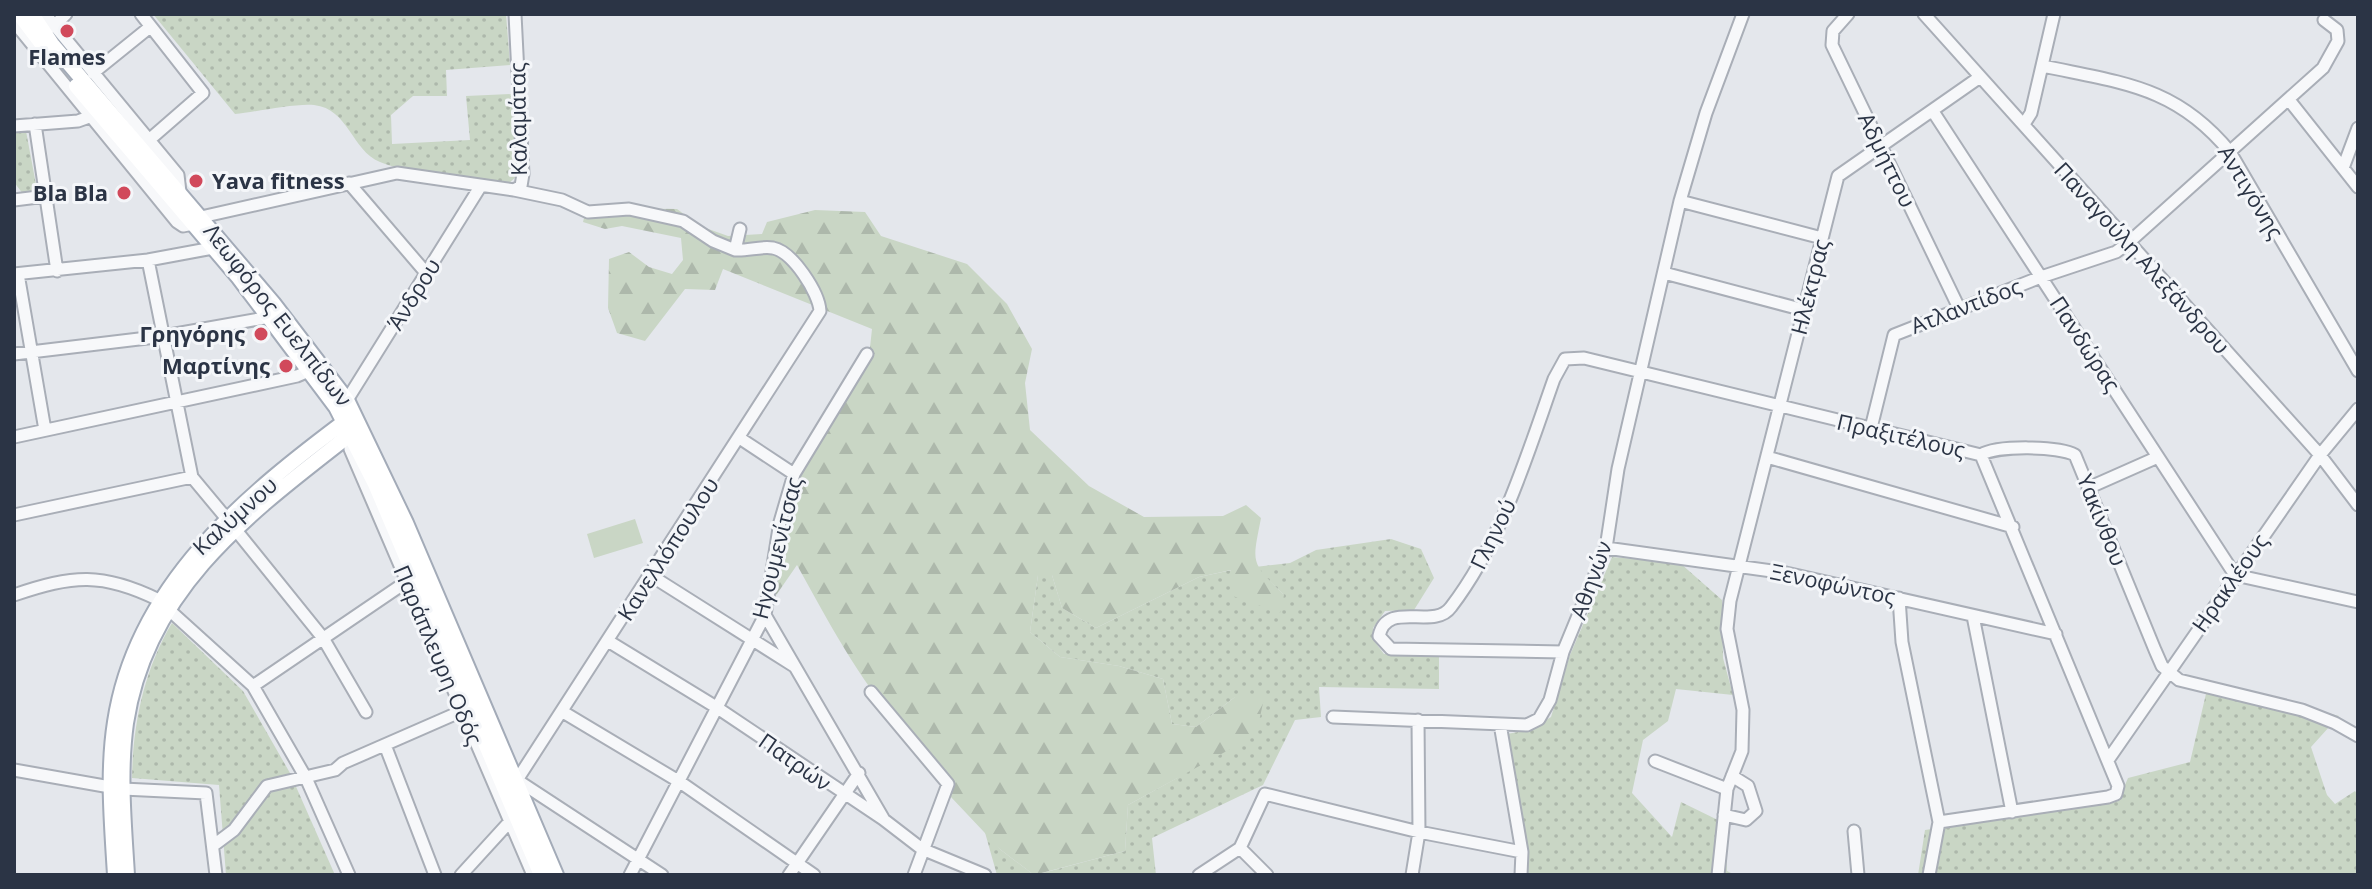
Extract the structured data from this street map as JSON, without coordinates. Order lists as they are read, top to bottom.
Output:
{
  "streets": {
    "main road": ["Λεωφόρος Ευελπίδων", "Καλύμνου"],
    "street": [
      "Καλαμάτας",
      "Αδμήττου",
      "Αντιγόνης",
      "Παναγούλη Αλεξάνδρου",
      "Ηλέκτρας",
      "Άνδρου",
      "Ατλαντίδος",
      "Πανδώρας",
      "Πραξιτέλους",
      "Υακίνθου",
      "Γληνού",
      "Ηγουμενίτσας",
      "Κανελλόπουλου",
      "Αθηνών",
      "Ηρακλέους",
      "Ξενοφώντος",
      "Παράπλευρη Οδός",
      "Πατρών"
    ]
  },
  "crossings": [
    ["Καλαμάτας", "Άνδρου"],
    ["Καλαμάτας", "Λεωφόρος Ευελπίδων"],
    ["Αδμήττου", "Ηλέκτρας"],
    ["Αδμήττου", "Ατλαντίδος"],
    ["Αντιγόνης", "Ατλαντίδος"],
    ["Παναγούλη Αλεξάνδρου", "Ηλέκτρας"],
    ["Παναγούλη Αλεξάνδρου", "Ατλαντίδος"],
    ["Παναγούλη Αλεξάνδρου", "Ηρακλέους"],
    ["Ηλέκτρας", "Πανδώρας"],
    ["Ηλέκτρας", "Πραξιτέλους"],
    ["Ηλέκτρας", "Ξενοφώντος"],
    ["Άνδρου", "Λεωφόρος Ευελπίδων"],
    ["Ατλαντίδος", "Πανδώρας"],
    ["Ατλαντίδος", "Πραξιτέλους"],
    ["Λεωφόρος Ευελπίδων", "Καλύμνου"],
    ["Λεωφόρος Ευελπίδων", "Κανελλόπουλου"],
    ["Λεωφόρος Ευελπίδων", "Παράπλευρη Οδός"],
    ["Πανδώρας", "Ηρακλέους"],
    ["Πραξιτέλους", "Υακίνθου"],
    ["Πραξιτέλους", "Γληνού"],
    ["Πραξιτέλους", "Αθηνών"],
    ["Πραξιτέλους", "Ηρακλέους"],
    ["Πραξιτέλους", "Ξενοφώντος"],
    ["Καλύμνου", "Παράπλευρη Οδός"],
    ["Υακίνθου", "Ηρακλέους"],
    ["Γληνού", "Αθηνών"],
    ["Ηγουμενίτσας", "Πατρών"],
    ["Κανελλόπουλου", "Πατρών"],
    ["Αθηνών", "Ξενοφώντος"]
  ],
  "places": [
    "Flames",
    "Yava fitness",
    "Bla Bla",
    "Γρηγόρης",
    "Μαρτίνης"
  ]
}
